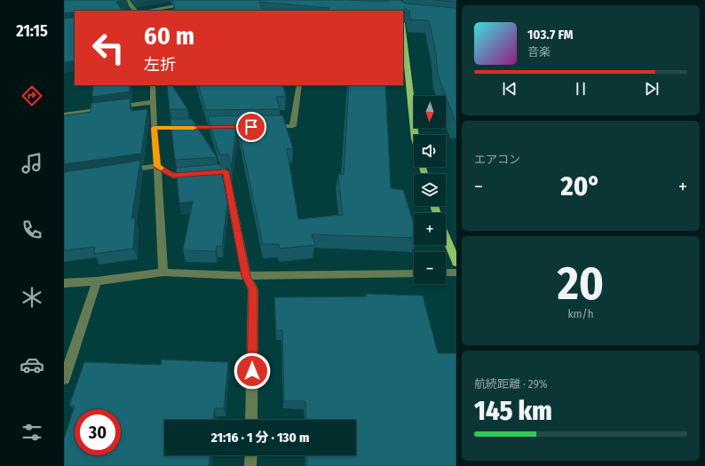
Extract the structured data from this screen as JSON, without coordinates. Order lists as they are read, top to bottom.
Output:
{
  "north": "bottom",
  "page": {
    "tabs": "21:15",
    "turn": ["60 m", "左折"],
    "song": ["103.7 FM", "音楽"],
    "map_buttons": ["+", "−"],
    "tile": [
      "エアコン",
      ["20", "km/h"],
      ["航続距離 · 29%", "145 km"]
    ],
    "heat": ["−", "20°", "+"],
    "limit": "30",
    "trip": "21:16 · 1 分 · 130 m"
  }
}
